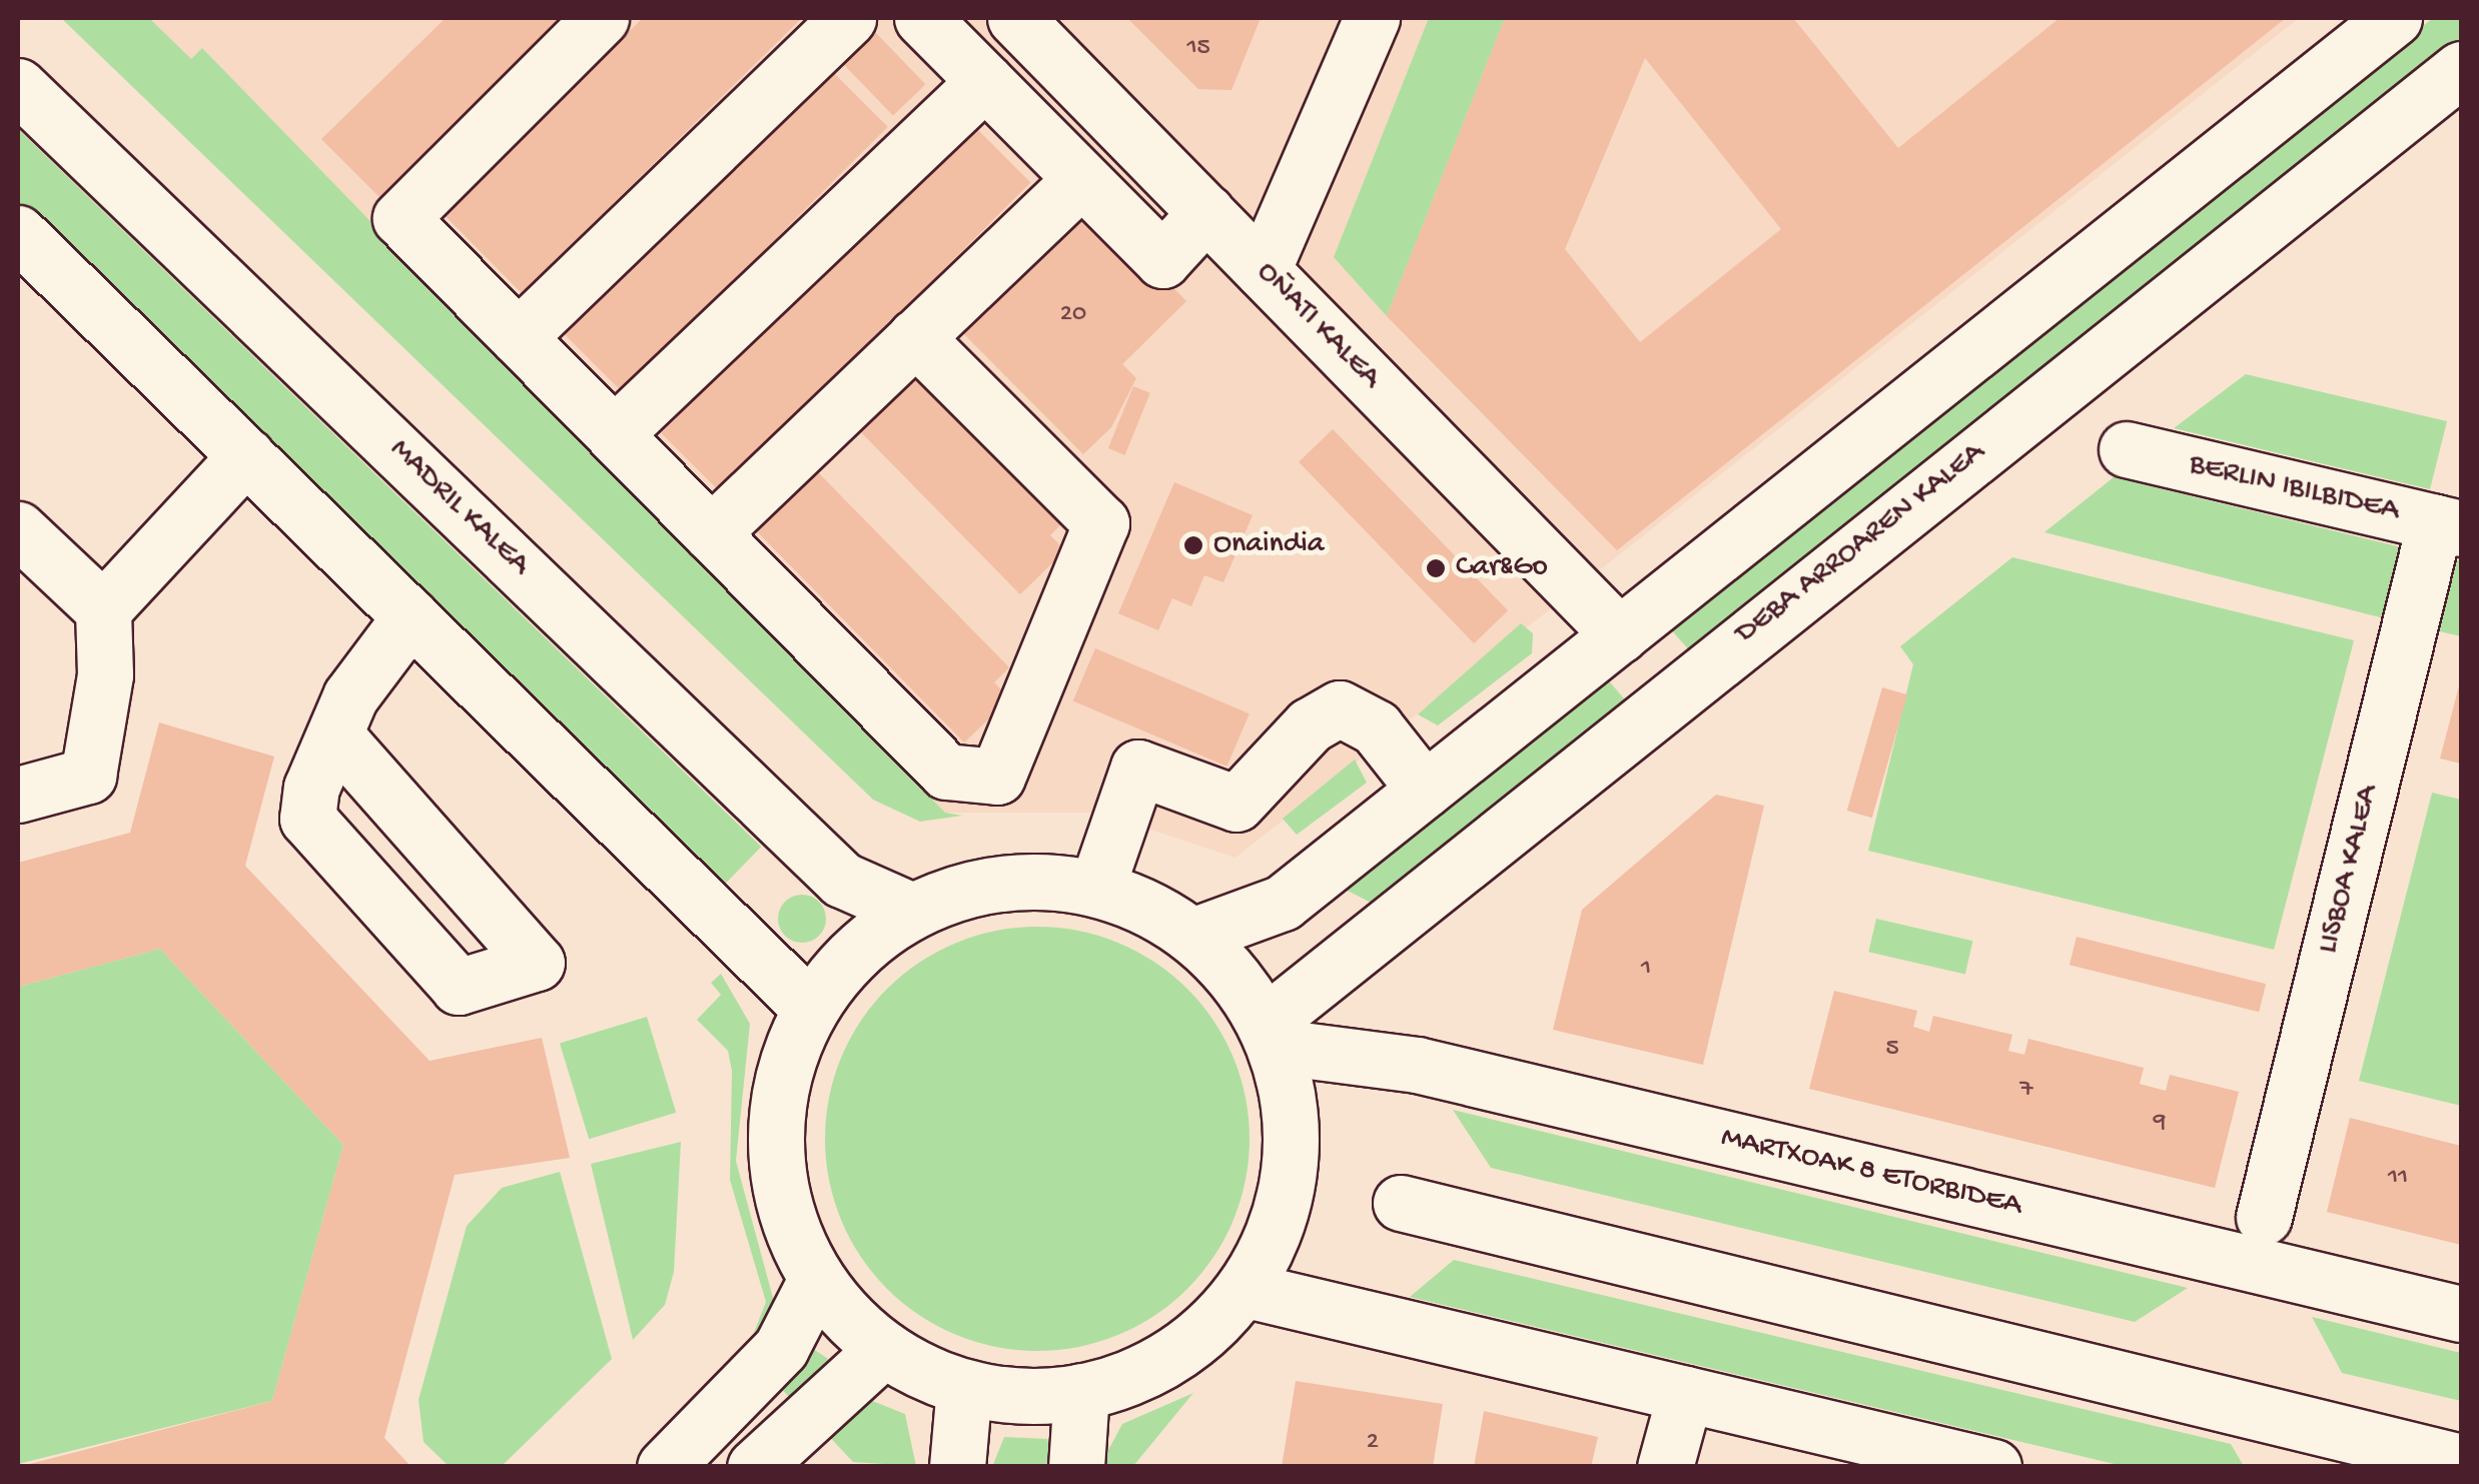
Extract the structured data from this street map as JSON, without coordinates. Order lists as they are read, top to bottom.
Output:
{
  "streets": {
    "main road": [
      "OÑATI KALEA",
      "BERLIN IBILBIDEA",
      "MADRIL KALEA",
      "DEBA ARROAREN KALEA",
      "LISBOA KALEA",
      "MARTXOAK 8 ETORBIDEA"
    ]
  },
  "crossings": [
    ["BERLIN IBILBIDEA", "LISBOA KALEA"],
    ["DEBA ARROAREN KALEA", "MARTXOAK 8 ETORBIDEA"]
  ],
  "places": ["Onaindia", "Car&Go"],
  "house_numbers": [
    "15",
    "20",
    "1",
    "5",
    "7",
    "9",
    "11",
    "2"
  ]
}
